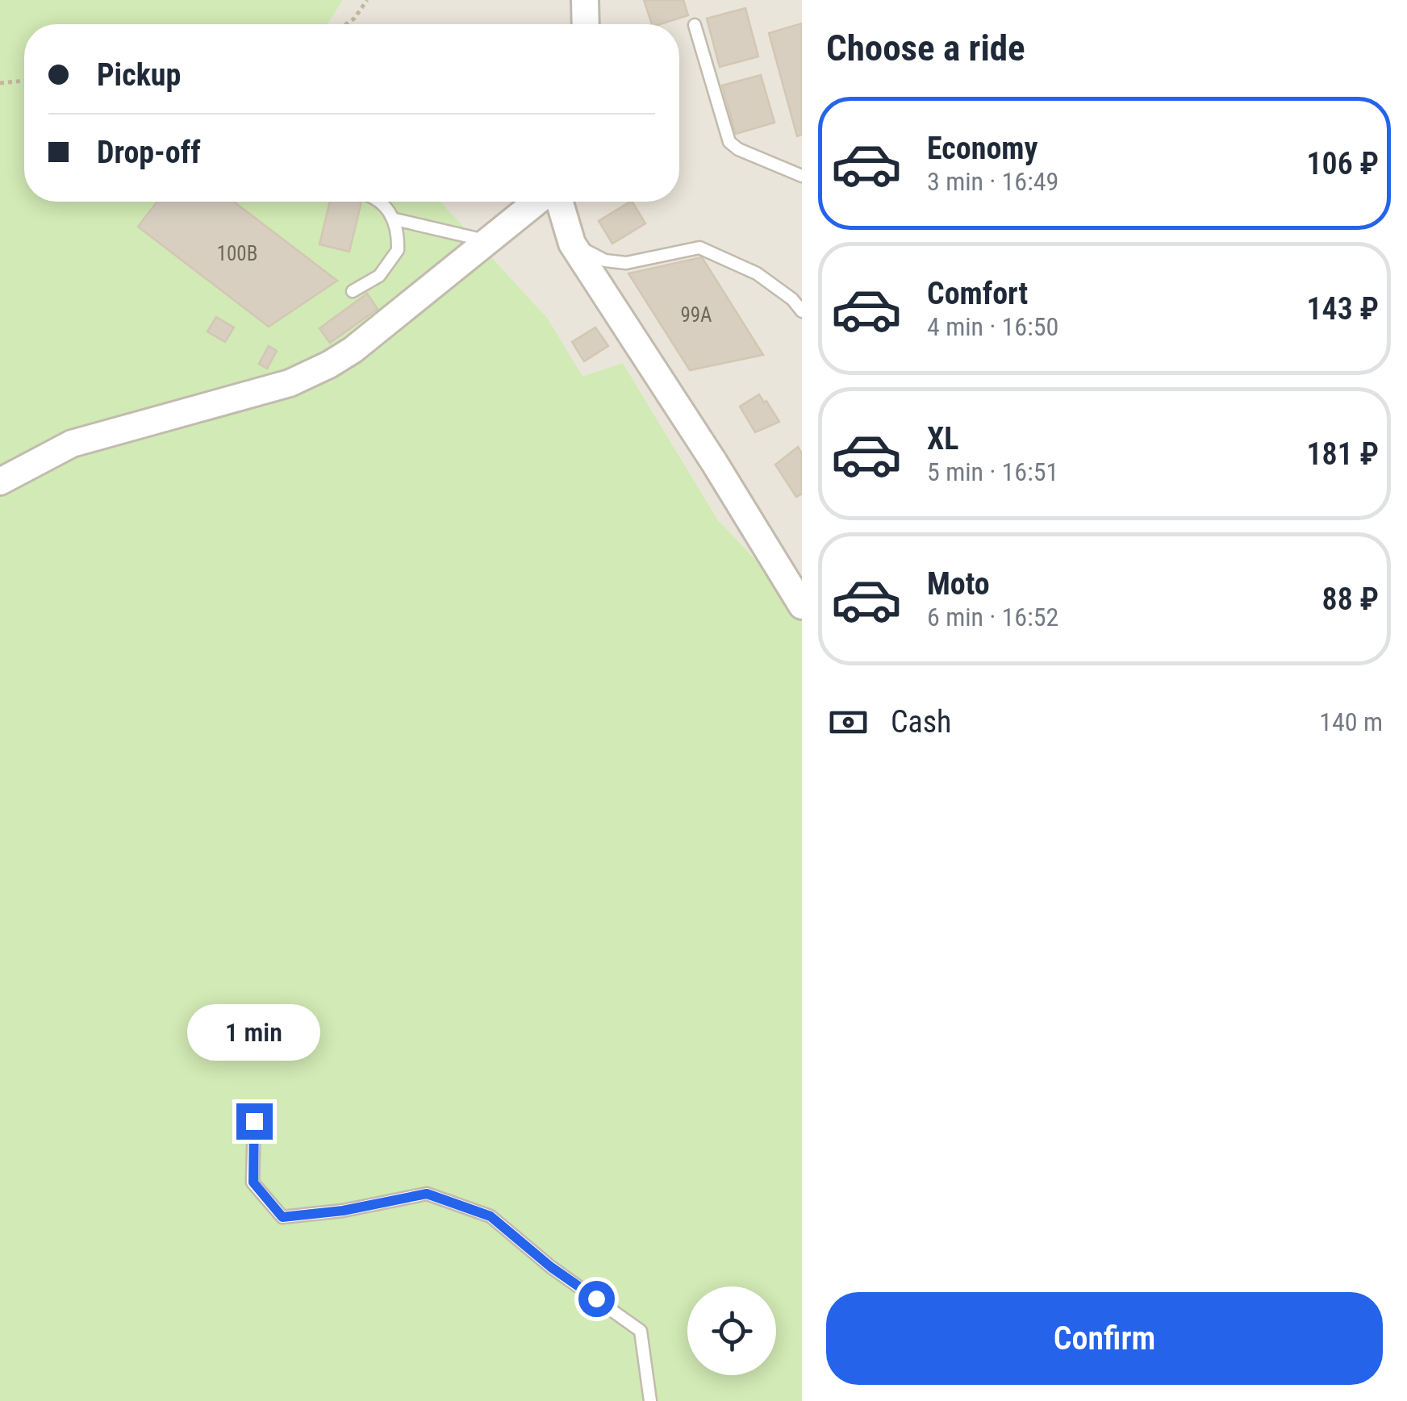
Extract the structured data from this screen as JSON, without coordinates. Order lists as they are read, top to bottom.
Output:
{
  "house_numbers": ["100В", "99А"],
  "page": {
    "heading": "Choose a ride",
    "banner": ["Pickup", "Drop-off"],
    "list": [
      {
        "name": "Economy",
        "note": "3 min · 16:49",
        "value": "106 ₽"
      },
      {
        "name": "Comfort",
        "note": "4 min · 16:50",
        "value": "143 ₽"
      },
      {
        "name": "XL",
        "note": "5 min · 16:51",
        "value": "181 ₽"
      },
      {
        "name": "Moto",
        "note": "6 min · 16:52",
        "value": "88 ₽"
      }
    ],
    "pay": ["Cash", "140 m"],
    "bubble": "1 min",
    "buttons": "Confirm"
  }
}
